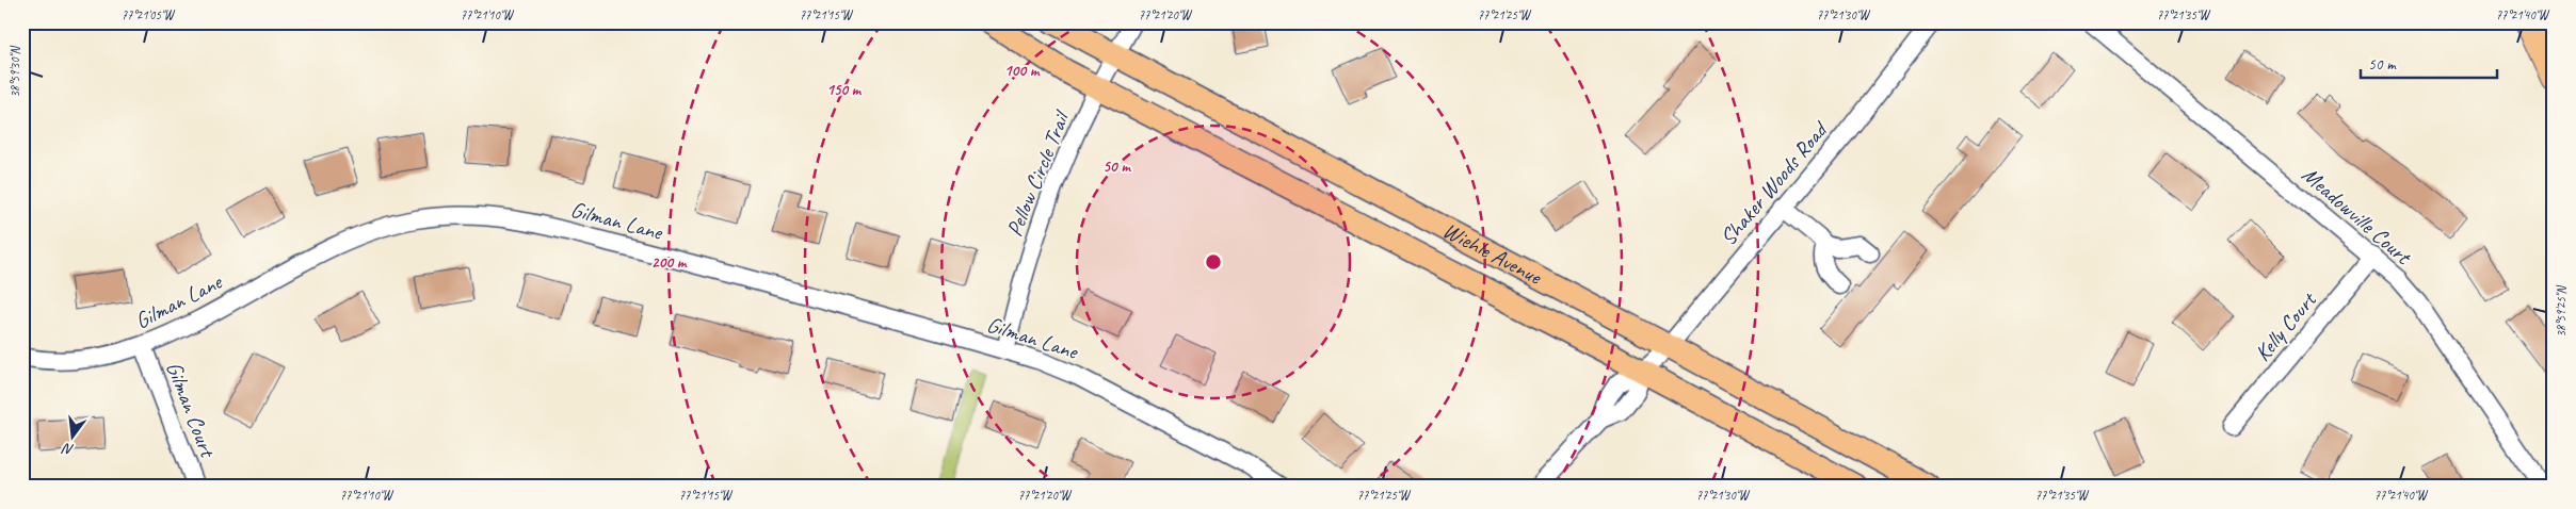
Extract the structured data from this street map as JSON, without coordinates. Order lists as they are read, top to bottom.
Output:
{
  "streets": {
    "main road": ["Wiehle Avenue"],
    "street": [
      "Pellow Circle Trail",
      "Shaker Woods Road",
      "Meadowville Court",
      "Gilman Lane",
      "Kelly Court",
      "Gilman Court"
    ]
  },
  "crossings": [
    ["Pellow Circle Trail", "Gilman Lane"],
    ["Pellow Circle Trail", "Wiehle Avenue"],
    ["Shaker Woods Road", "Wiehle Avenue"],
    ["Meadowville Court", "Kelly Court"],
    ["Gilman Lane", "Gilman Court"]
  ],
  "scale_bar": "50 m",
  "north": "bottom",
  "coordinates": [
    "77°21'05\"W",
    "77°21'10\"W",
    "77°21'15\"W",
    "77°21'20\"W",
    "77°21'25\"W",
    "77°21'30\"W",
    "77°21'35\"W",
    "77°21'40\"W",
    "38°59'30\"N",
    "38°59'25\"N"
  ],
  "rings": [
    "100 m",
    "150 m",
    "50 m",
    "200 m"
  ]
}
